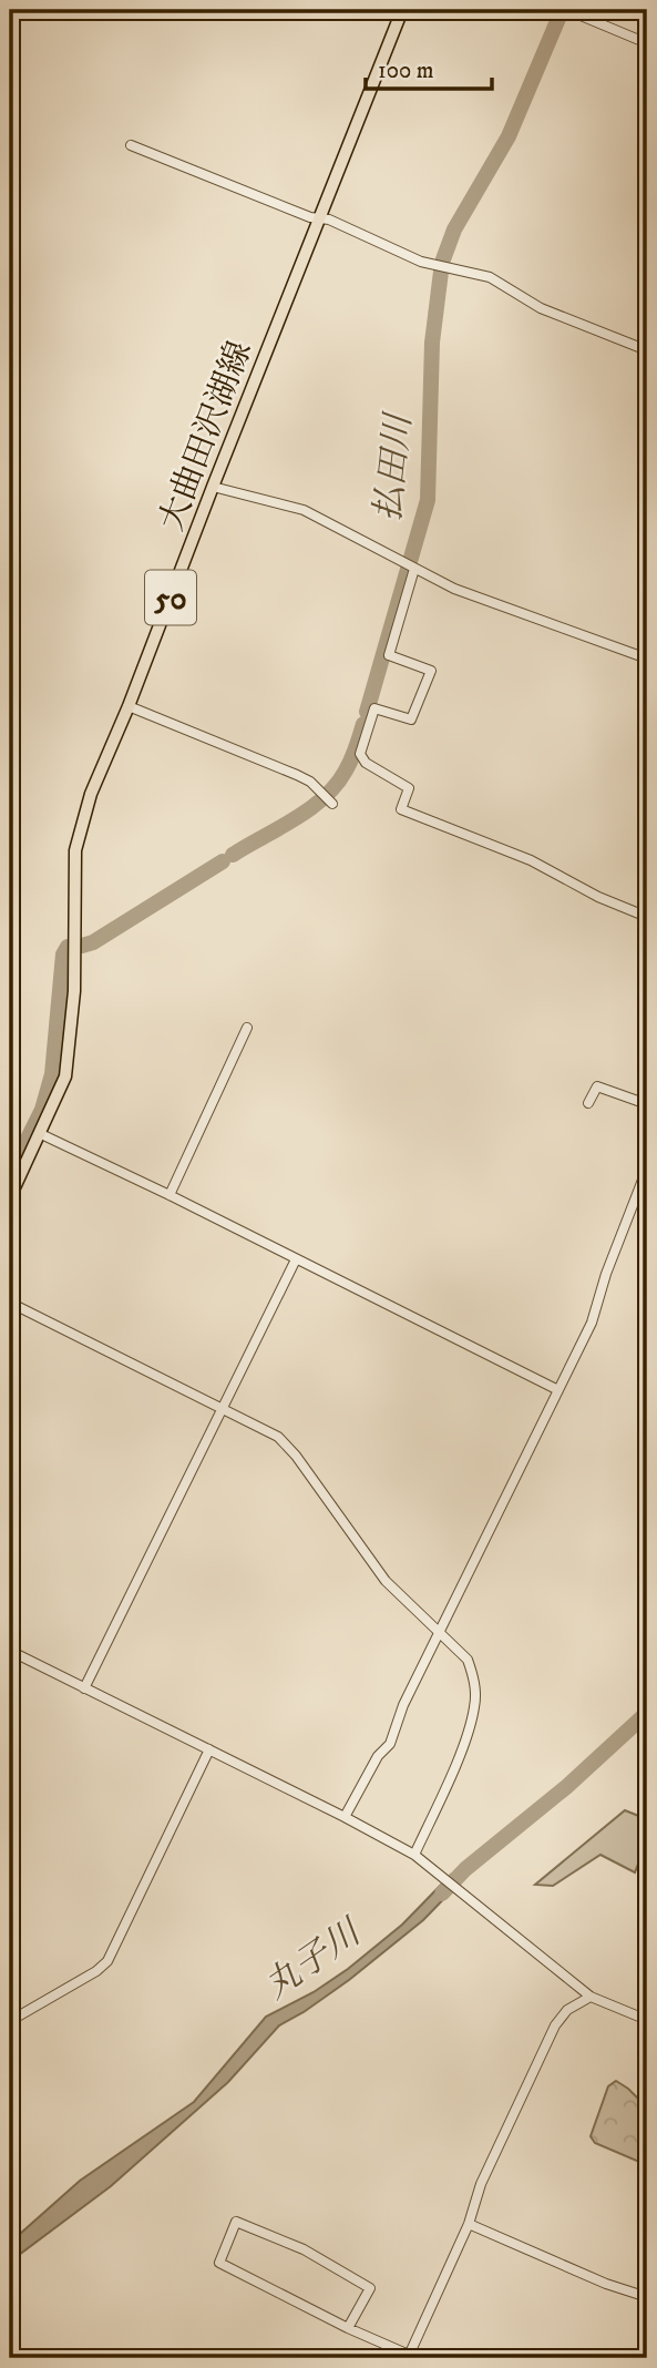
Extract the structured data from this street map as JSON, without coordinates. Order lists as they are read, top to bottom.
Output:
{
  "streets": {
    "main road": ["大曲田沢湖線", "50"]
  },
  "water": ["払田川", "丸子川"],
  "scale_bar": "100 m"
}
